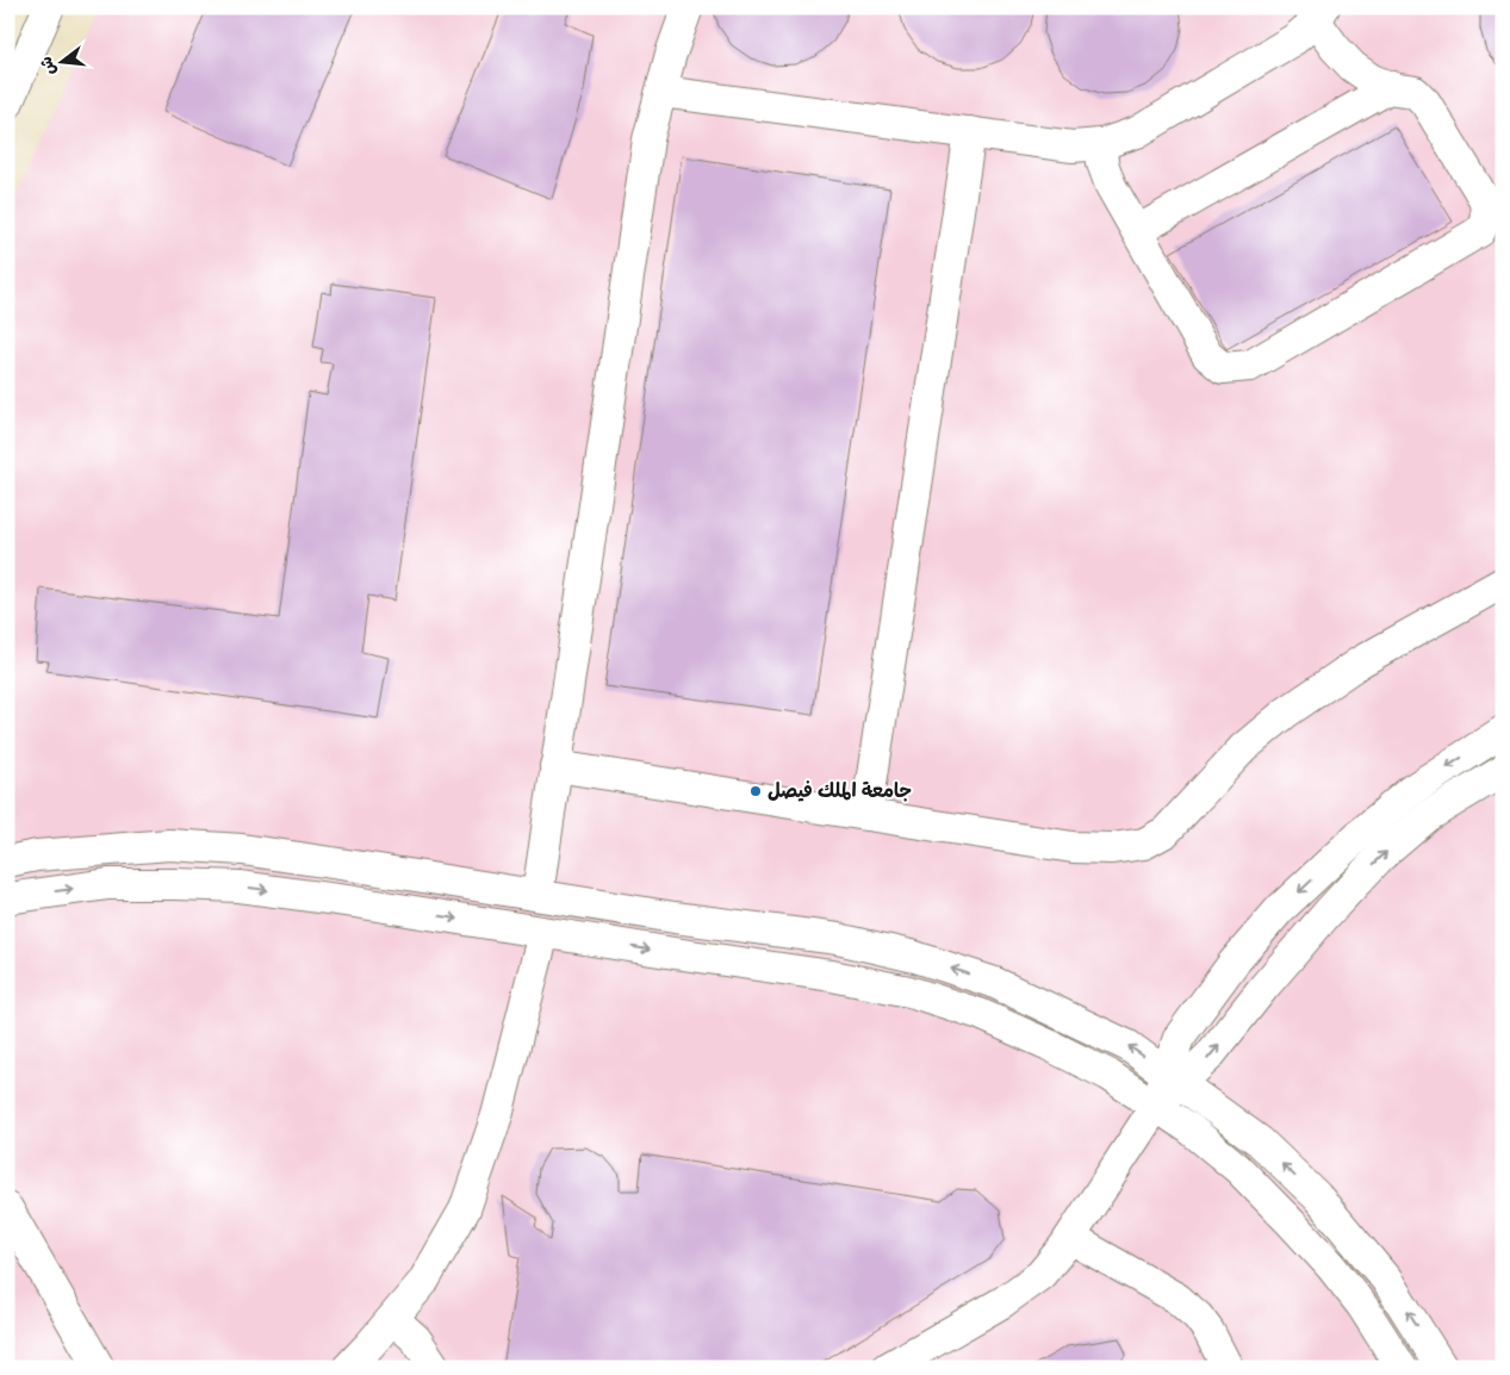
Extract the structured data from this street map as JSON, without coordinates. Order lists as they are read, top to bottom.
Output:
{
  "places": ["جامعة الملك فيصل"],
  "north": "left"
}
